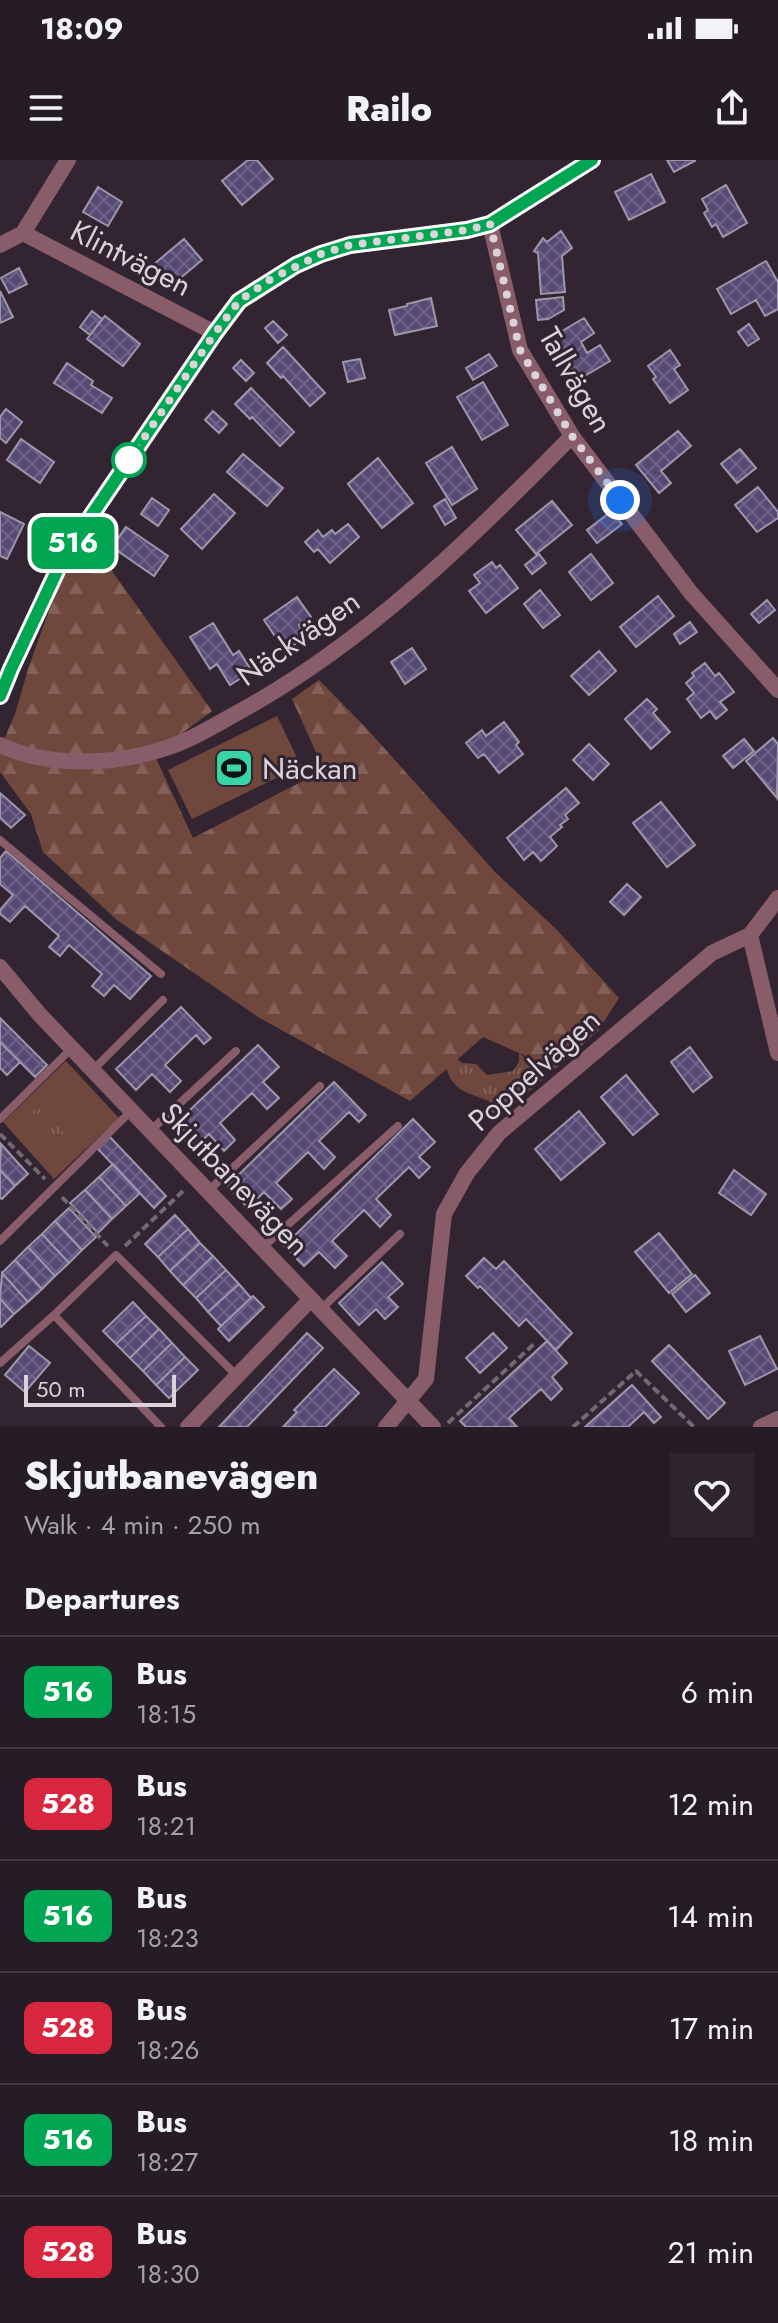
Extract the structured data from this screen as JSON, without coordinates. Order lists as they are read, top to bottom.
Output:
{
  "streets": {
    "street": [
      "Klintvägen",
      "Tallvägen",
      "Näckvägen",
      "Poppelvägen",
      "Skjutbanevägen"
    ]
  },
  "crossings": [
    ["Tallvägen", "Näckvägen"],
    ["Poppelvägen", "Skjutbanevägen"]
  ],
  "places": {
    "sports": ["Näckan"]
  },
  "lines": ["bus line 516"],
  "scale_bar": "50 m",
  "page": {
    "status": "18:09",
    "header": "Railo",
    "on_map": "516",
    "scale": "50 m",
    "heading": [
      ["Skjutbanevägen", "Walk · 4 min · 250 m"],
      "Departures"
    ],
    "list": [
      {
        "mark": "516",
        "name": "Bus",
        "note": "18:15",
        "value": "6 min"
      },
      {
        "mark": "528",
        "name": "Bus",
        "note": "18:21",
        "value": "12 min"
      },
      {
        "mark": "516",
        "name": "Bus",
        "note": "18:23",
        "value": "14 min"
      },
      {
        "mark": "528",
        "name": "Bus",
        "note": "18:26",
        "value": "17 min"
      },
      {
        "mark": "516",
        "name": "Bus",
        "note": "18:27",
        "value": "18 min"
      },
      {
        "mark": "528",
        "name": "Bus",
        "note": "18:30",
        "value": "21 min"
      }
    ]
  }
}
